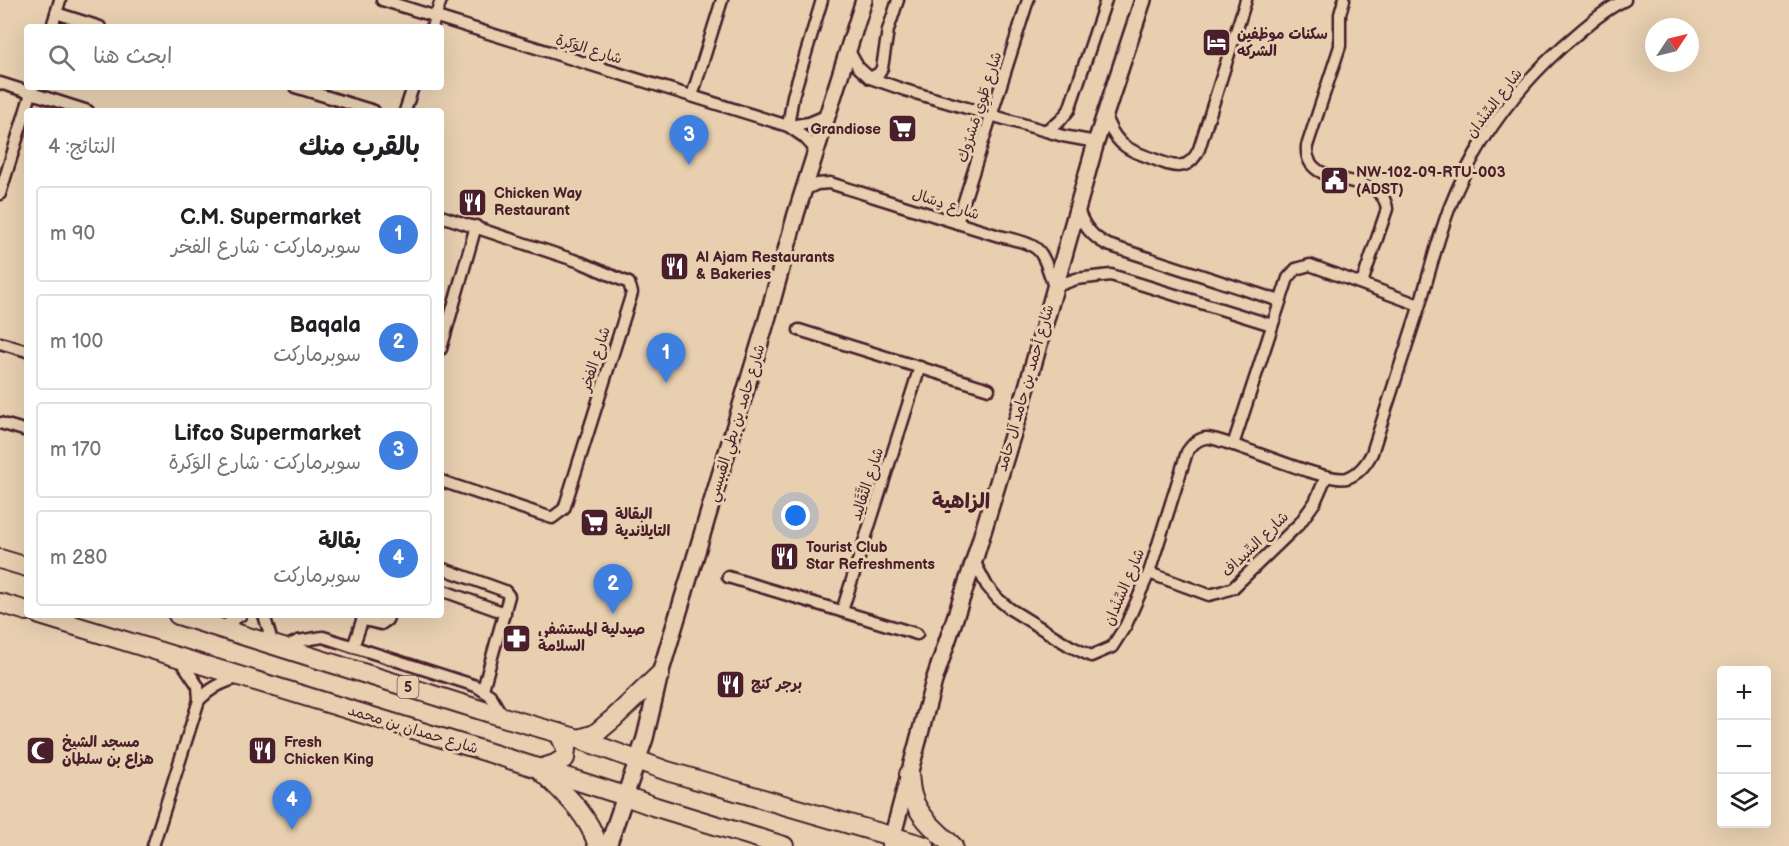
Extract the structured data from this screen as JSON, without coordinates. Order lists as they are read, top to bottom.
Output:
{
  "streets": {
    "main road": [
      "شارع أحمد بن حامد آل حامد",
      "شارع حامد بن بطي القبيسي",
      "5",
      "شارع حمدان بن محمد"
    ],
    "street": [
      "شارع الوَكرة",
      "شارع السِّنْدان",
      "شارع طَوِي مَشرُوك",
      "شارع دِسَال",
      "شارع الفخر",
      "شارع التَّقَالِيد",
      "شارع السِّيداف"
    ]
  },
  "crossings": [
    ["شارع الوَكرة", "شارع حامد بن بطي القبيسي"],
    ["شارع السِّنْدان", "شارع أحمد بن حامد آل حامد"],
    ["شارع السِّنْدان", "شارع السِّيداف"],
    ["شارع طَوِي مَشرُوك", "شارع دِسَال"],
    ["شارع دِسَال", "شارع أحمد بن حامد آل حامد"],
    ["شارع دِسَال", "شارع حامد بن بطي القبيسي"],
    ["شارع أحمد بن حامد آل حامد", "5"],
    ["شارع حامد بن بطي القبيسي", "5"],
    ["شارع حامد بن بطي القبيسي", "شارع حمدان بن محمد"]
  ],
  "districts": ["الزاهية"],
  "places": {
    "hotel": ["سكنات موظفين الشركه"],
    "supermarket": ["Grandiose", "البقالة التايلاندية"],
    "public building": ["NW-102-09-RTU-003 (ADST)"],
    "restaurant": [
      "Chicken Way Restaurant",
      "Al Ajam Restaurants & Bakeries",
      "Tourist Club Star Refreshments",
      "برجر كنج",
      "Fresh Chicken King"
    ],
    "pharmacy": ["صيدلية المستشفى السلامة"],
    "mosque": ["مسجد الشيخ هزاع بن سلطان"]
  },
  "north": "top right",
  "page": {
    "search": "ابحث هنا",
    "heading": ["بالقرب منك", "النتائج: 4"],
    "pins": [
      "3",
      "1",
      "2",
      "4"
    ],
    "list": [
      {
        "mark": "1",
        "name": "C.M. Supermarket",
        "note": "سوبرماركت · شارع الفخر",
        "value": "90 m"
      },
      {
        "mark": "2",
        "name": "Baqala",
        "note": "سوبرماركت",
        "value": "100 m"
      },
      {
        "mark": "3",
        "name": "Lifco Supermarket",
        "note": "سوبرماركت · شارع الوَكرة",
        "value": "170 m"
      },
      {
        "mark": "4",
        "name": "بقالة",
        "note": "سوبرماركت",
        "value": "280 m"
      }
    ],
    "map_buttons": ["+", "−"]
  }
}
